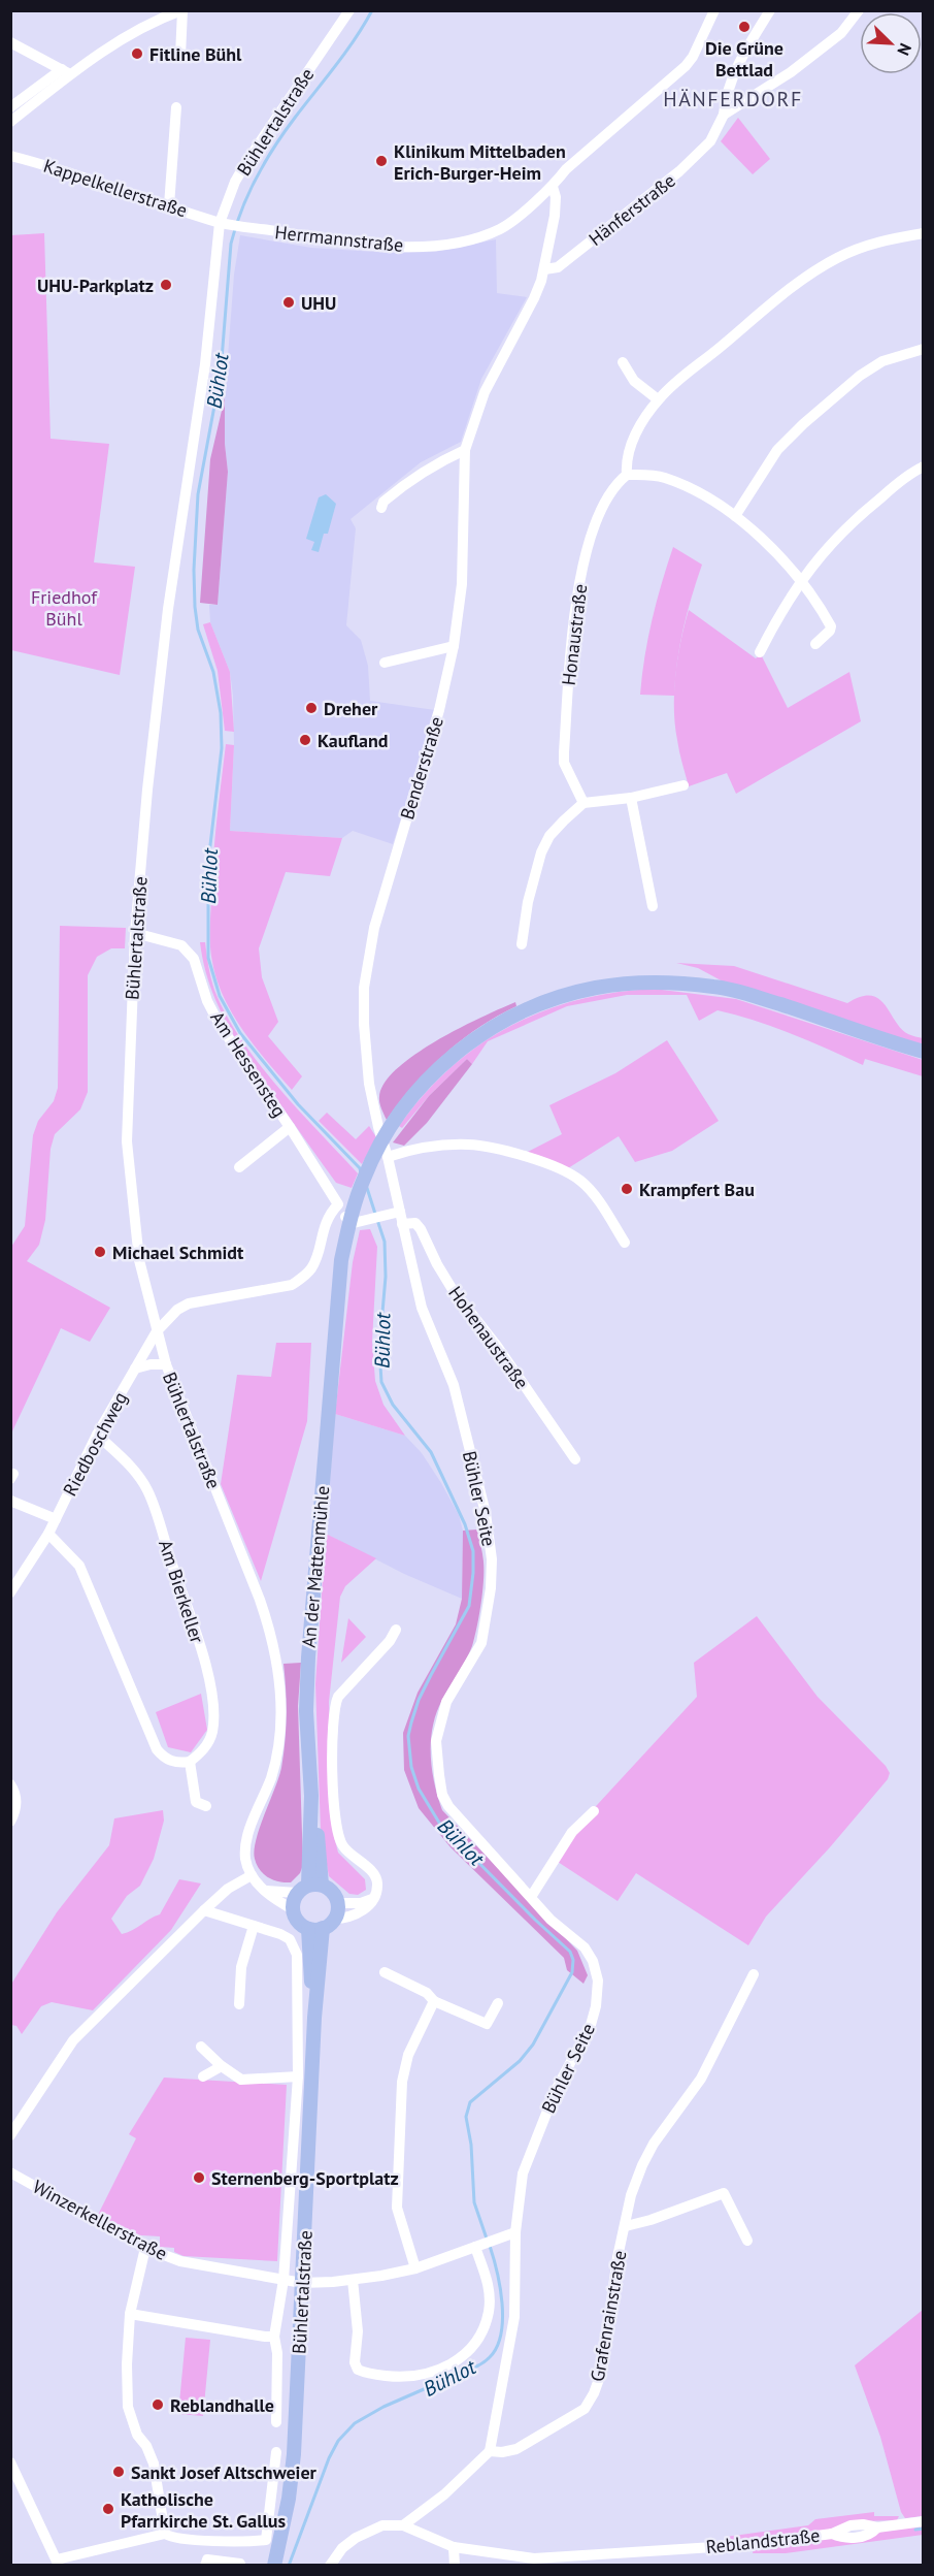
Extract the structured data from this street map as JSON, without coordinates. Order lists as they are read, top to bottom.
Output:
{
  "streets": {
    "main road": ["Bühlertalstraße", "An der Mattenmühle"],
    "street": [
      "Kappelkellerstraße",
      "Hänferstraße",
      "Herrmannstraße",
      "Honaustraße",
      "Benderstraße",
      "Am Hessensteg",
      "Hohenaustraße",
      "Riedboschweg",
      "Bühler Seite",
      "Am Bierkeller",
      "Winzerkellerstraße",
      "Grafenrainstraße",
      "Reblandstraße"
    ]
  },
  "crossings": [
    ["Bühlertalstraße", "Kappelkellerstraße"],
    ["Bühlertalstraße", "Herrmannstraße"],
    ["Bühlertalstraße", "Am Hessensteg"],
    ["Bühlertalstraße", "Riedboschweg"],
    ["Bühlertalstraße", "An der Mattenmühle"],
    ["Bühlertalstraße", "Winzerkellerstraße"],
    ["Kappelkellerstraße", "Herrmannstraße"],
    ["Benderstraße", "Bühler Seite"],
    ["Am Hessensteg", "Riedboschweg"],
    ["Hohenaustraße", "Bühler Seite"],
    ["Riedboschweg", "Am Bierkeller"],
    ["Bühler Seite", "Winzerkellerstraße"],
    ["Bühler Seite", "Grafenrainstraße"]
  ],
  "districts": ["HÄNFERDORF"],
  "water": ["Bühlot"],
  "parks": ["Friedhof Bühl"],
  "places": [
    "Die Grüne Bettlad",
    "Fitline Bühl",
    "Klinikum Mittelbaden Erich-Burger-Heim",
    "UHU-Parkplatz",
    "UHU",
    "Dreher",
    "Kaufland",
    "Krampfert Bau",
    "Michael Schmidt",
    "Sternenberg-Sportplatz",
    "Reblandhalle",
    "Sankt Josef Altschweier",
    "Katholische Pfarrkirche St. Gallus"
  ],
  "north": "bottom right"
}
